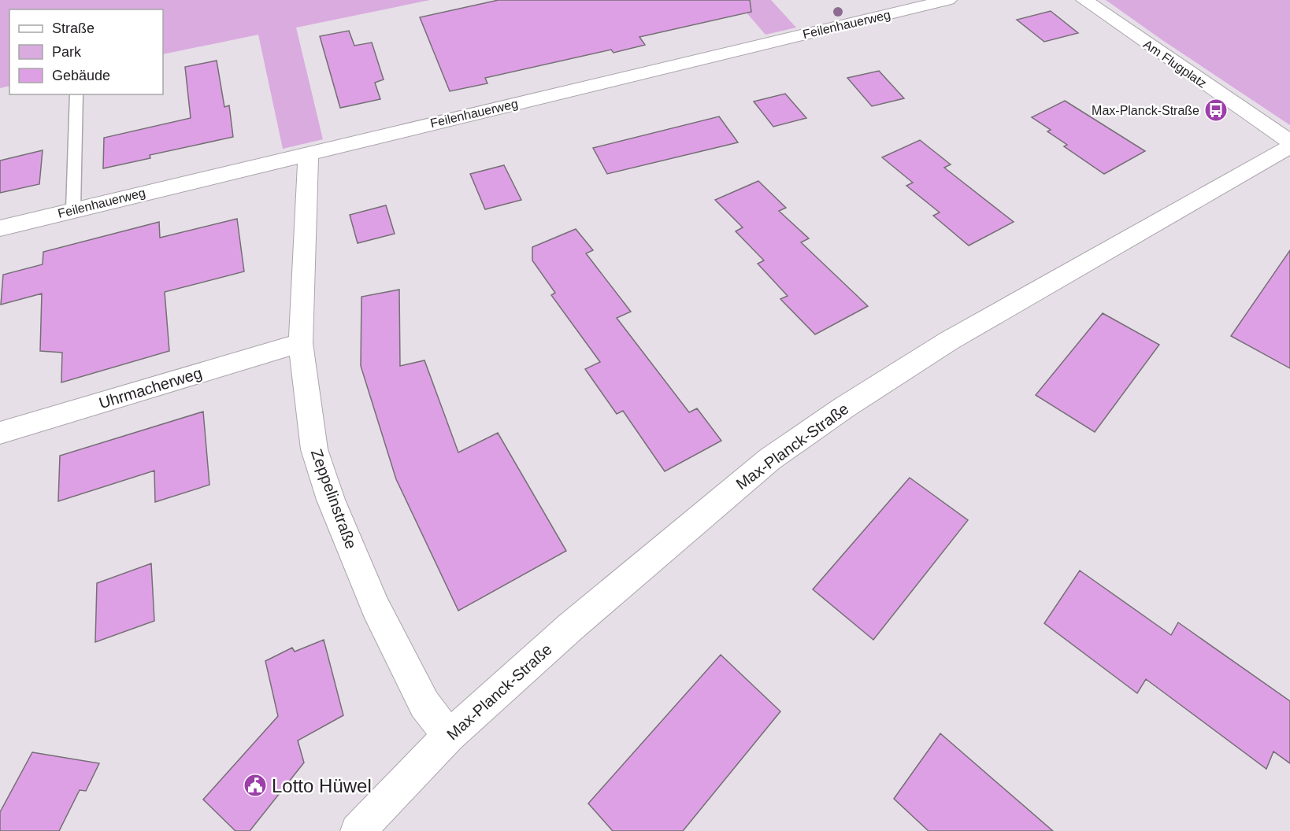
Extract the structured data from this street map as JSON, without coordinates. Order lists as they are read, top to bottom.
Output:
{
  "streets": {
    "street": [
      "Feilenhauerweg",
      "Am Flugplatz",
      "Uhrmacherweg",
      "Max-Planck-Straße",
      "Zeppelinstraße"
    ]
  },
  "crossings": [
    ["Feilenhauerweg", "Zeppelinstraße"],
    ["Uhrmacherweg", "Zeppelinstraße"],
    ["Max-Planck-Straße", "Zeppelinstraße"]
  ],
  "places": {
    "bus stop": ["Max-Planck-Straße"],
    "public building": ["Lotto Hüwel"]
  },
  "legend": ["Straße", "Park", "Gebäude"]
}
